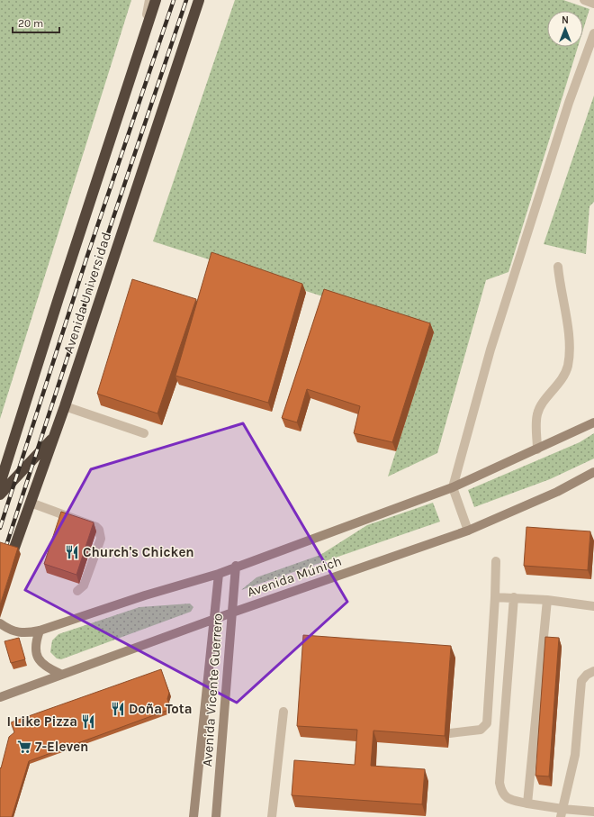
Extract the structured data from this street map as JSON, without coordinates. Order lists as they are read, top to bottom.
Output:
{
  "streets": {
    "highway": ["Avenida Universidad"],
    "main road": ["Avenida Múnich", "Avenida Vicente Guerrero"]
  },
  "crossings": [
    ["Avenida Múnich", "Avenida Vicente Guerrero"]
  ],
  "places": {
    "restaurant": ["Church's Chicken", "Doña Tota", "I Like Pizza"],
    "supermarket": ["7-Eleven"]
  },
  "scale_bar": "20 m",
  "north": "top"
}
